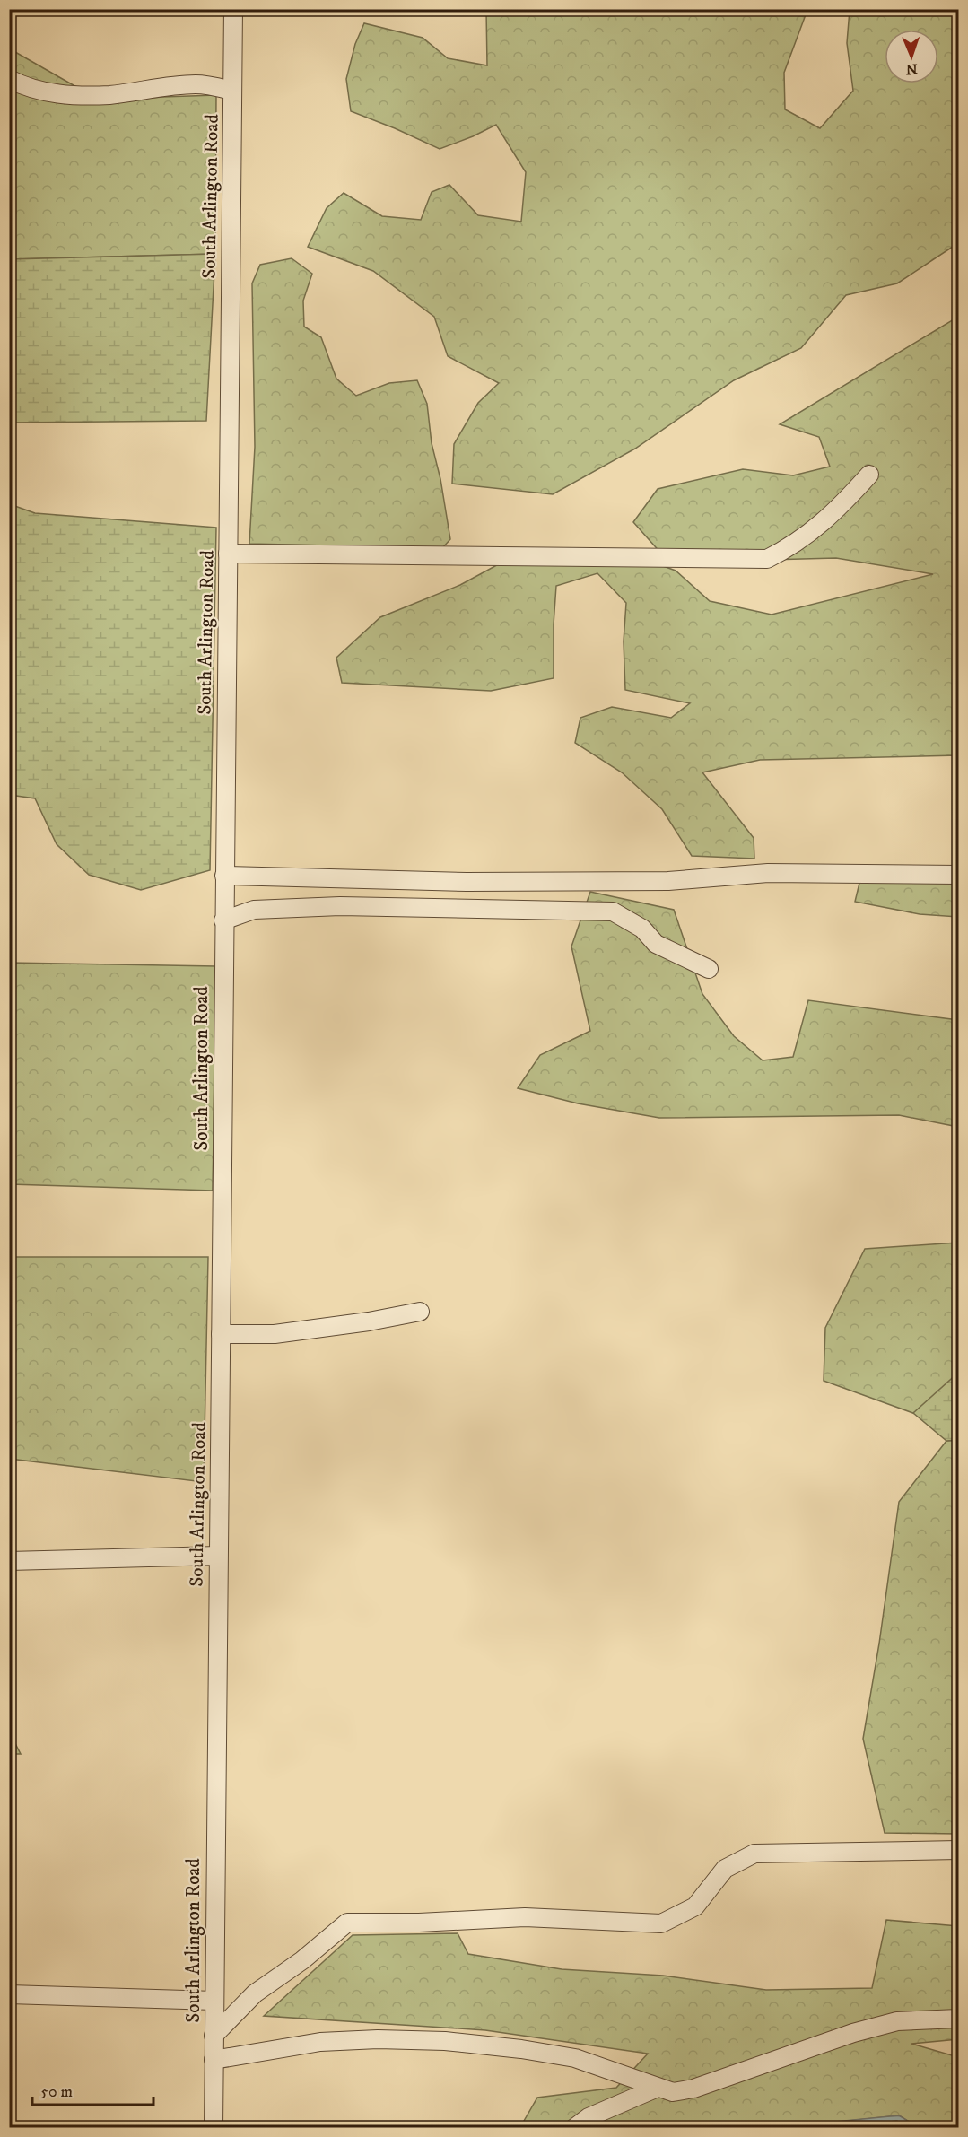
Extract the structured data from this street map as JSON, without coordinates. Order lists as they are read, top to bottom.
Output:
{
  "streets": {
    "street": ["South Arlington Road"]
  },
  "scale_bar": "50 m",
  "north": "bottom"
}
